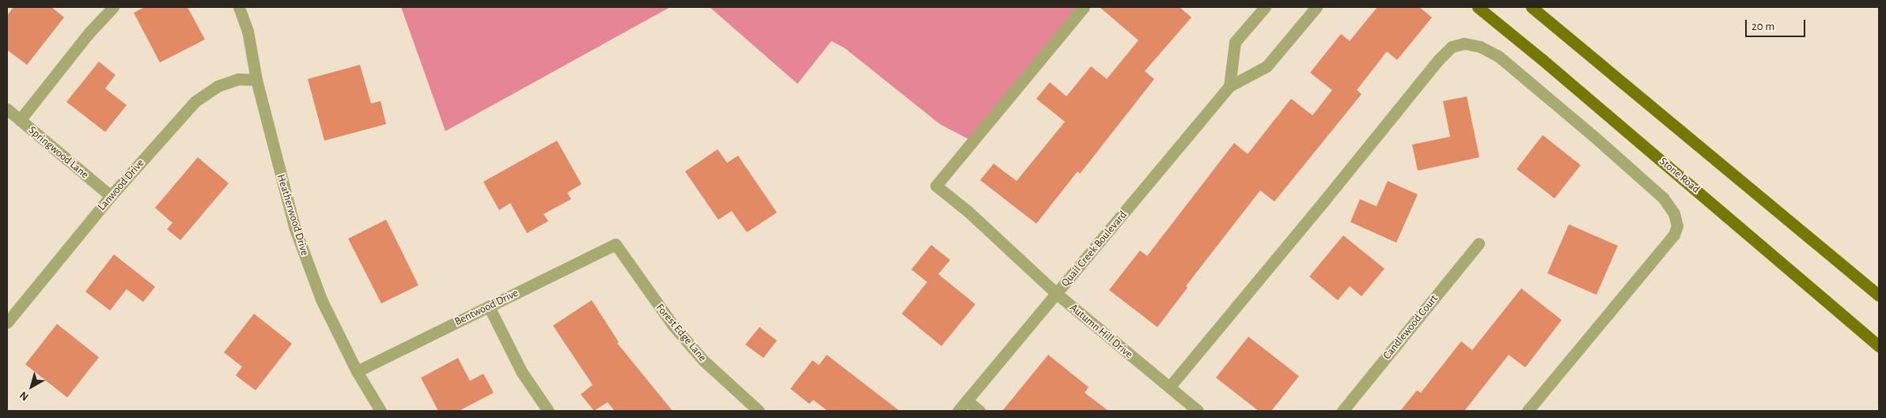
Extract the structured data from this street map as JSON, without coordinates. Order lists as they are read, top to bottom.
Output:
{
  "streets": {
    "main road": ["Stone Road"],
    "street": [
      "Springwood Lane",
      "Lanwood Drive",
      "Heatherwood Drive",
      "Quail Creek Boulevard",
      "Bentwood Drive",
      "Candlewood Court",
      "Autumn Hill Drive",
      "Forest Edge Lane"
    ]
  },
  "crossings": [
    ["Springwood Lane", "Lanwood Drive"],
    ["Lanwood Drive", "Heatherwood Drive"],
    ["Heatherwood Drive", "Bentwood Drive"],
    ["Quail Creek Boulevard", "Autumn Hill Drive"],
    ["Bentwood Drive", "Forest Edge Lane"]
  ],
  "scale_bar": "20 m",
  "north": "bottom left"
}
